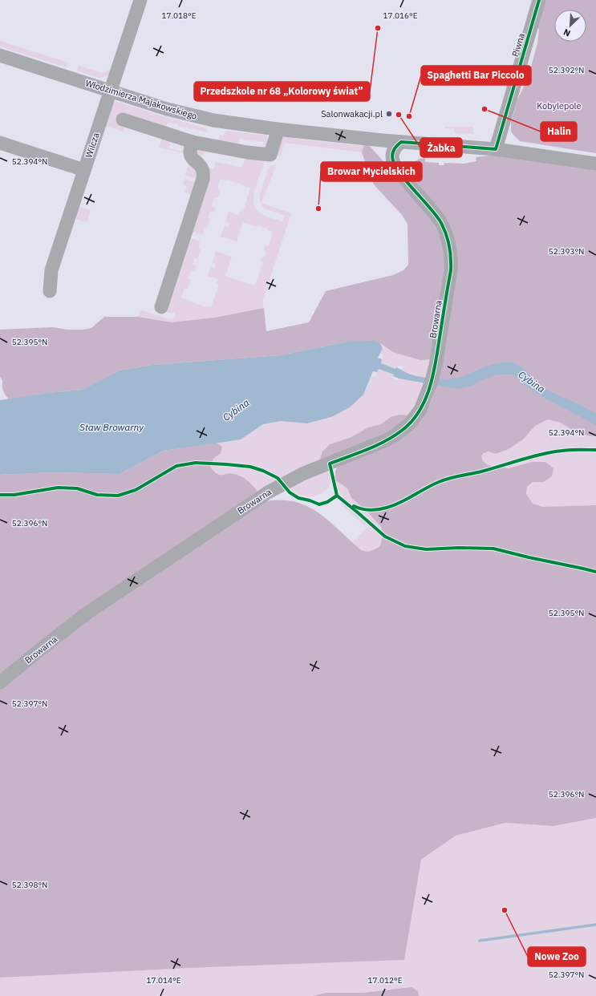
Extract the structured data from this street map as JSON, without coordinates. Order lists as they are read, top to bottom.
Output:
{
  "streets": {
    "street": [
      "Piwna",
      "Włodzimierza Majakowskiego",
      "Wilcza",
      "Browarna"
    ]
  },
  "crossings": [
    ["Piwna", "Włodzimierza Majakowskiego"],
    ["Włodzimierza Majakowskiego", "Wilcza"],
    ["Włodzimierza Majakowskiego", "Browarna"]
  ],
  "water": ["Cybina", "Staw Browarny"],
  "parks": ["Kobylepole"],
  "places": [
    "Przedszkole nr 68 „Kolorowy świat”",
    "Halin",
    "Salonwakacji.pl",
    "Żabka",
    "Spaghetti Bar Piccolo",
    "Browar Mycielskich",
    "Nowe Zoo"
  ],
  "north": "bottom left",
  "coordinates": [
    "17.018°E",
    "17.016°E",
    "52.392°N",
    "52.394°N",
    "52.393°N",
    "52.395°N",
    "52.396°N",
    "52.397°N",
    "52.398°N",
    "17.014°E",
    "17.012°E"
  ]
}
